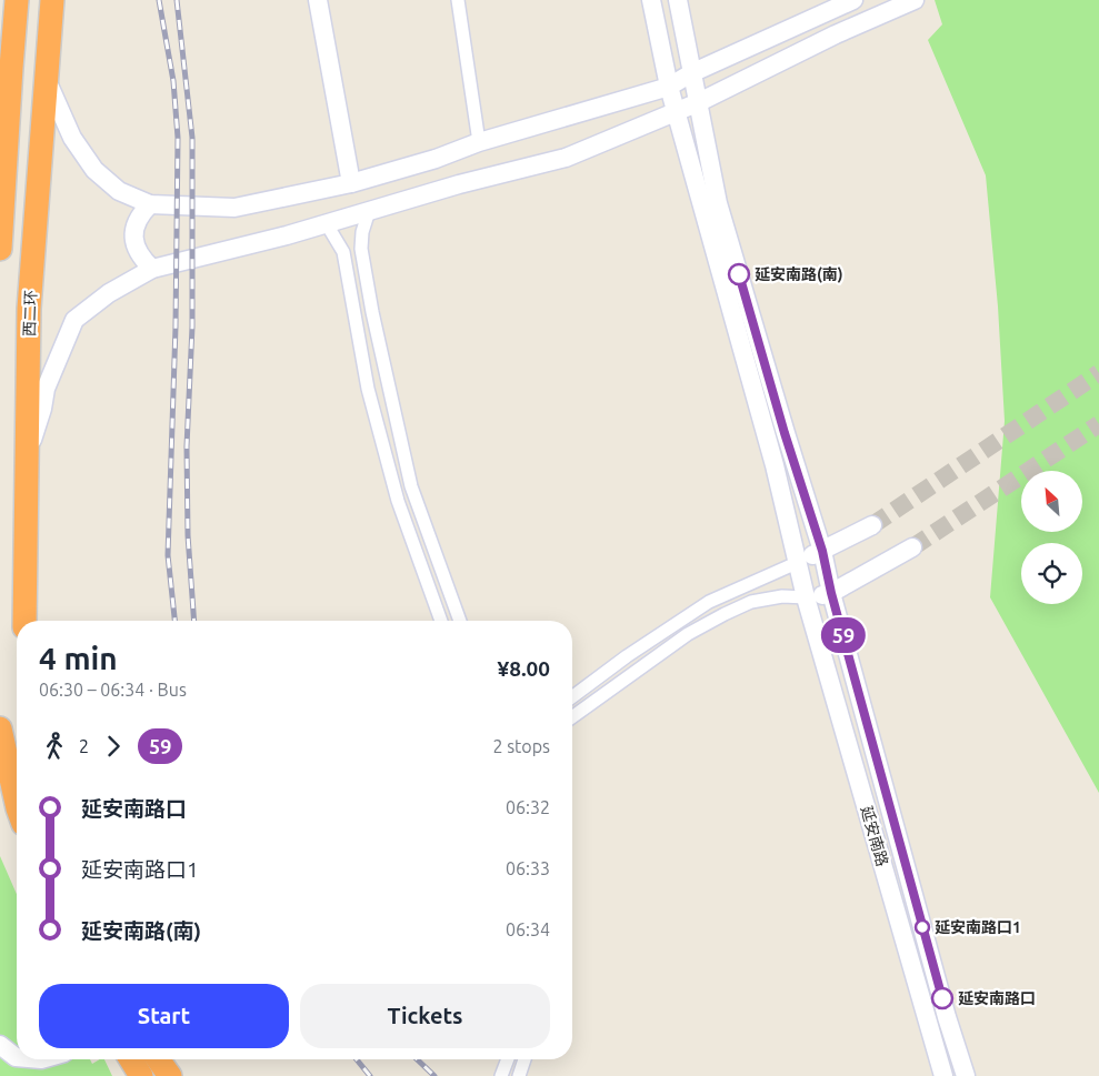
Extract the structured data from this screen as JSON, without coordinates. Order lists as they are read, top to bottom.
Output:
{
  "streets": {
    "highway": ["西二环"],
    "street": ["延安南路"]
  },
  "places": ["延安南路(南)", "延安南路口1", "延安南路口"],
  "lines": ["bus line 59"],
  "north": "top left",
  "page": {
    "on_map": "59",
    "heading": ["4 min", "06:30 – 06:34 · Bus", "¥8.00"],
    "legs": ["2", "59", "2 stops"],
    "list": [
      {
        "name": "延安南路口",
        "value": "06:32"
      },
      {
        "name": "延安南路口1",
        "value": "06:33"
      },
      {
        "name": "延安南路(南)",
        "value": "06:34"
      }
    ],
    "buttons": ["Start", "Tickets"]
  }
}
